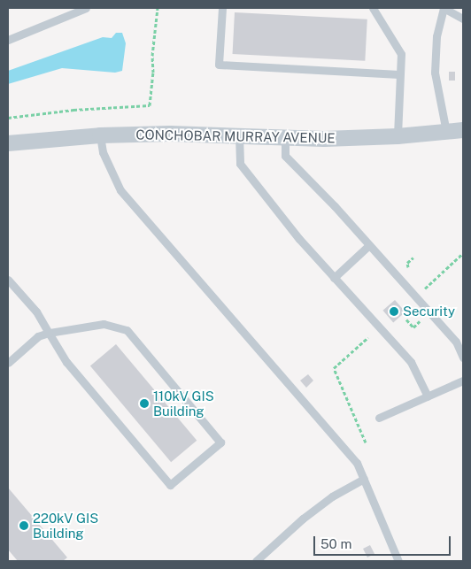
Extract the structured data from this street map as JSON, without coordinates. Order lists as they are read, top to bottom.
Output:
{
  "streets": {
    "street": ["CONCHOBAR MURRAY AVENUE"]
  },
  "places": ["Security", "110kV GIS Building", "220kV GIS Building"],
  "scale_bar": "50 m"
}
